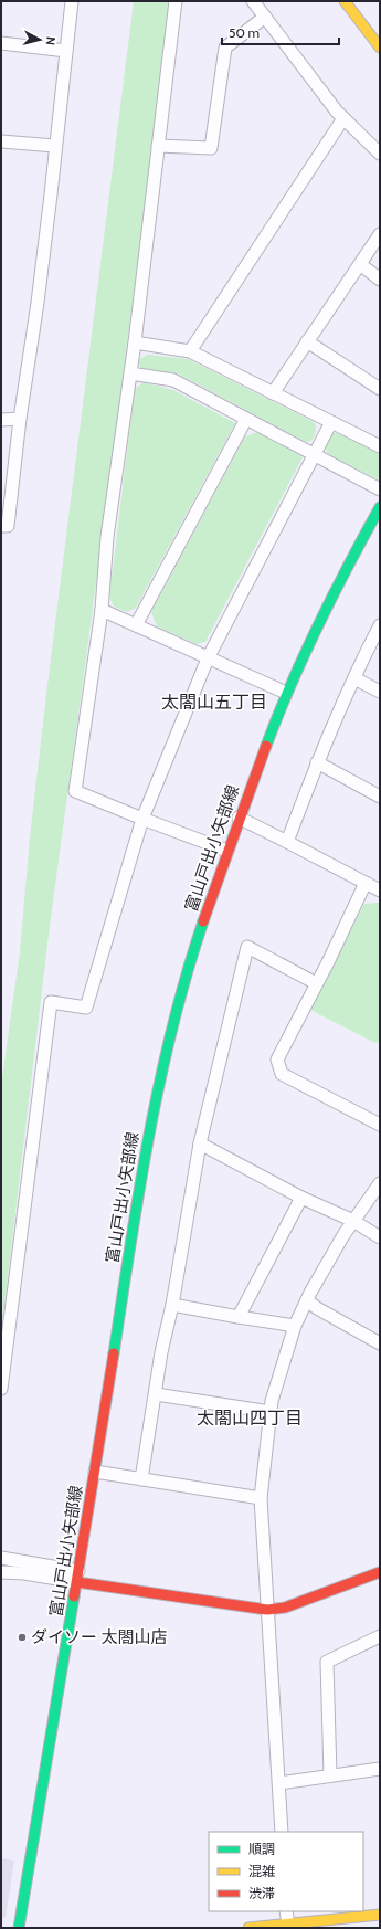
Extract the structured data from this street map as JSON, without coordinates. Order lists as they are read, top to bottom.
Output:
{
  "streets": {
    "main road": ["富山戸出小矢部線"]
  },
  "districts": ["太閤山五丁目", "太閤山四丁目"],
  "places": ["ダイソー 太閤山店"],
  "legend": ["順調", "混雑", "渋滞"],
  "scale_bar": "50 m",
  "north": "right"
}
